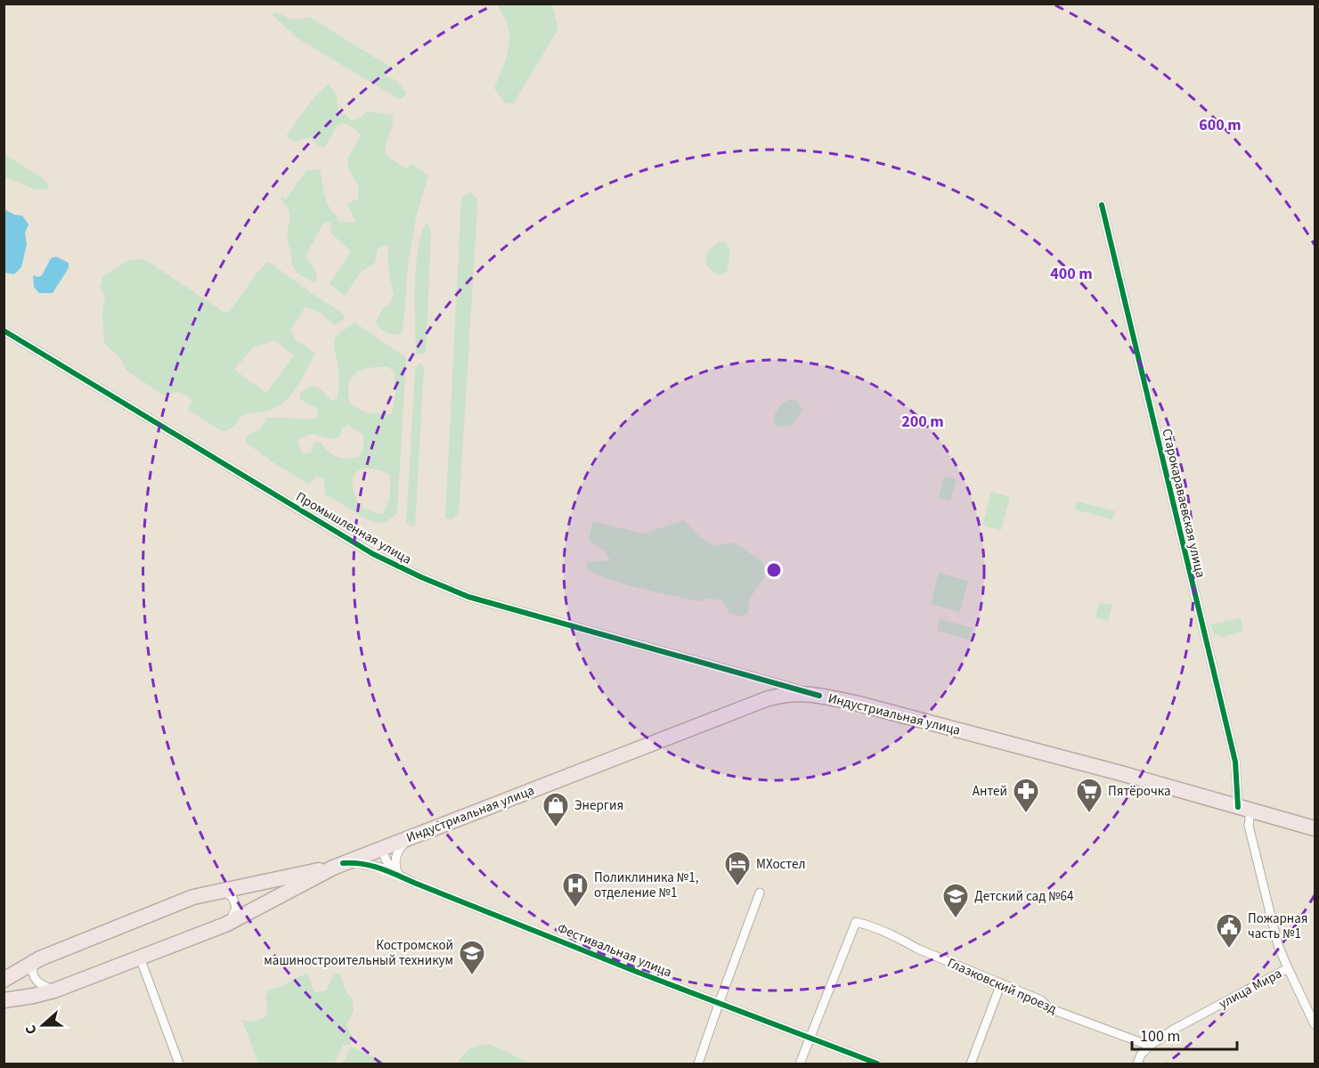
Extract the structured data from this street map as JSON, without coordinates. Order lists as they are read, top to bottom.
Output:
{
  "streets": {
    "highway": ["Индустриальная улица"],
    "street": [
      "Старокараваевская улица",
      "Промышленная улица",
      "Фестивальная улица",
      "Глазковский проезд",
      "улица Мира"
    ]
  },
  "crossings": [
    ["Старокараваевская улица", "Индустриальная улица"],
    ["Старокараваевская улица", "улица Мира"],
    ["Промышленная улица", "Индустриальная улица"],
    ["Индустриальная улица", "Фестивальная улица"],
    ["Фестивальная улица", "Глазковский проезд"],
    ["Глазковский проезд", "улица Мира"]
  ],
  "places": {
    "pharmacy": ["Антей"],
    "supermarket": ["Пятёрочка"],
    "shop": ["Энергия"],
    "hotel": ["МХостел"],
    "hospital": ["Поликлиника №1, отделение №1"],
    "school or university": ["Детский сад №64", "Костромской машиностроительный техникум"],
    "public building": ["Пожарная часть №1"]
  },
  "scale_bar": "100 m",
  "north": "left",
  "rings": ["600 m", "400 m", "200 m"]
}
